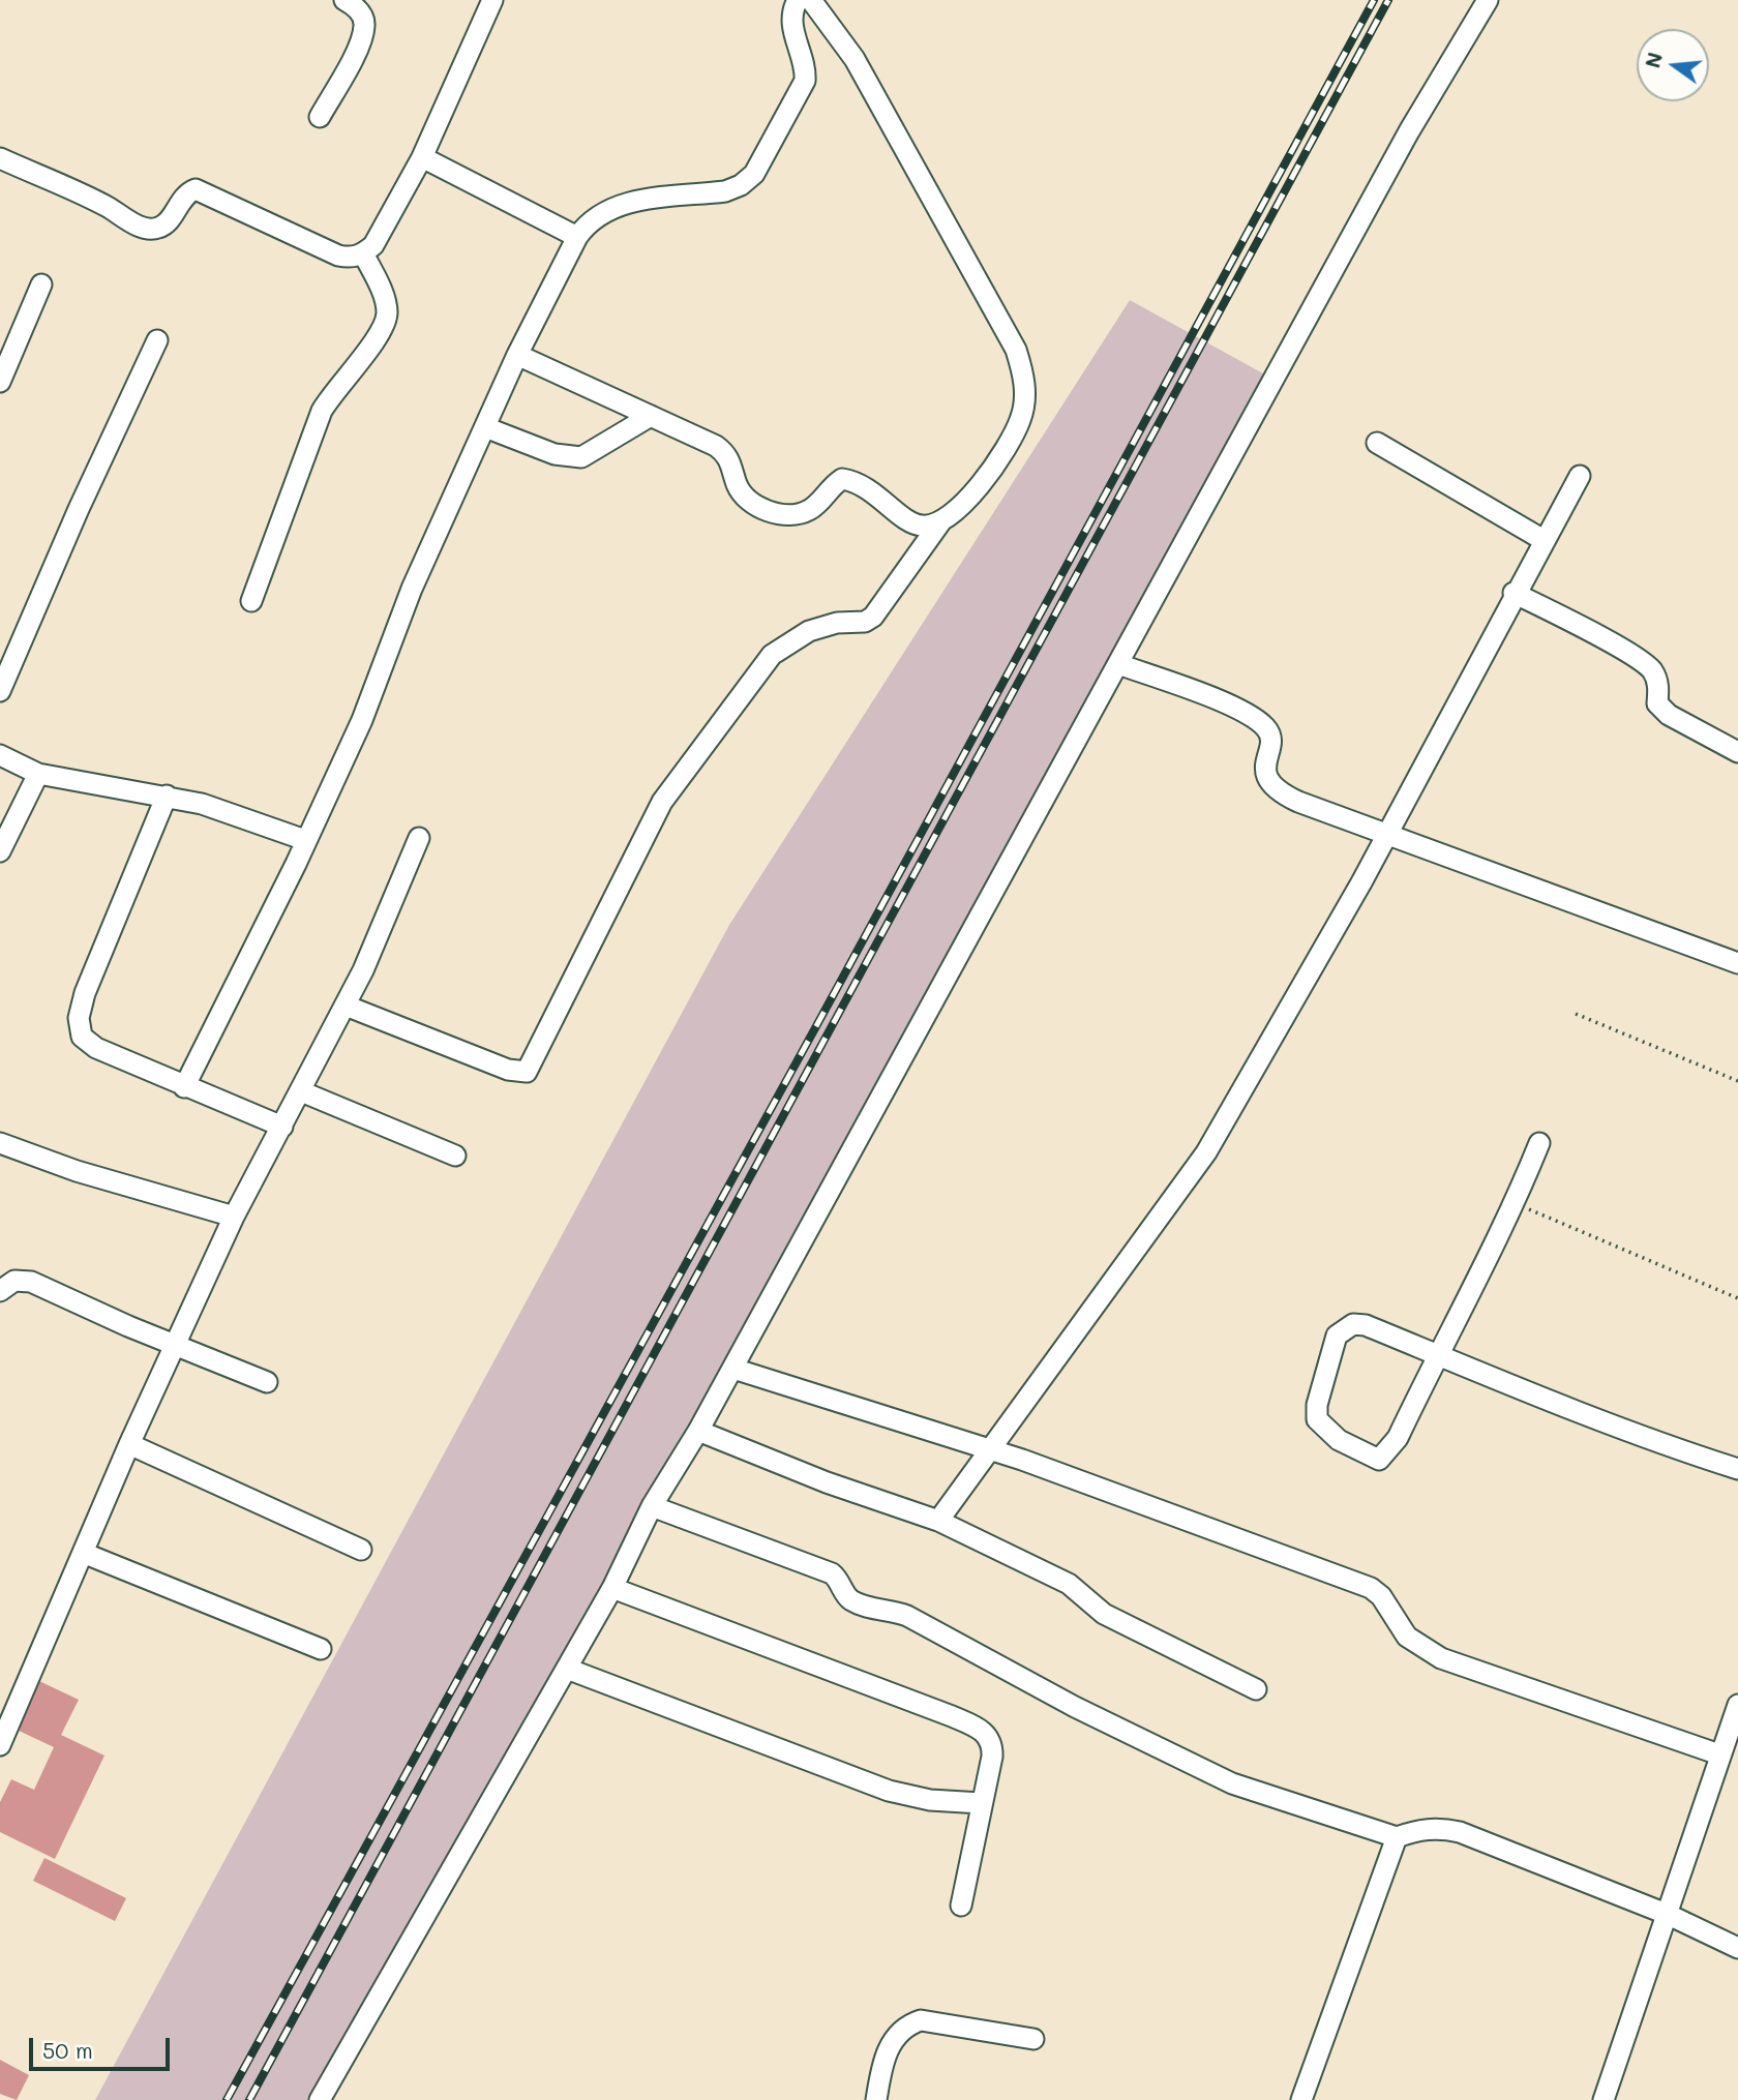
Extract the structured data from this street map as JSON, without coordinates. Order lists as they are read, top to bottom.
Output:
{
  "scale_bar": "50 m",
  "north": "left"
}
